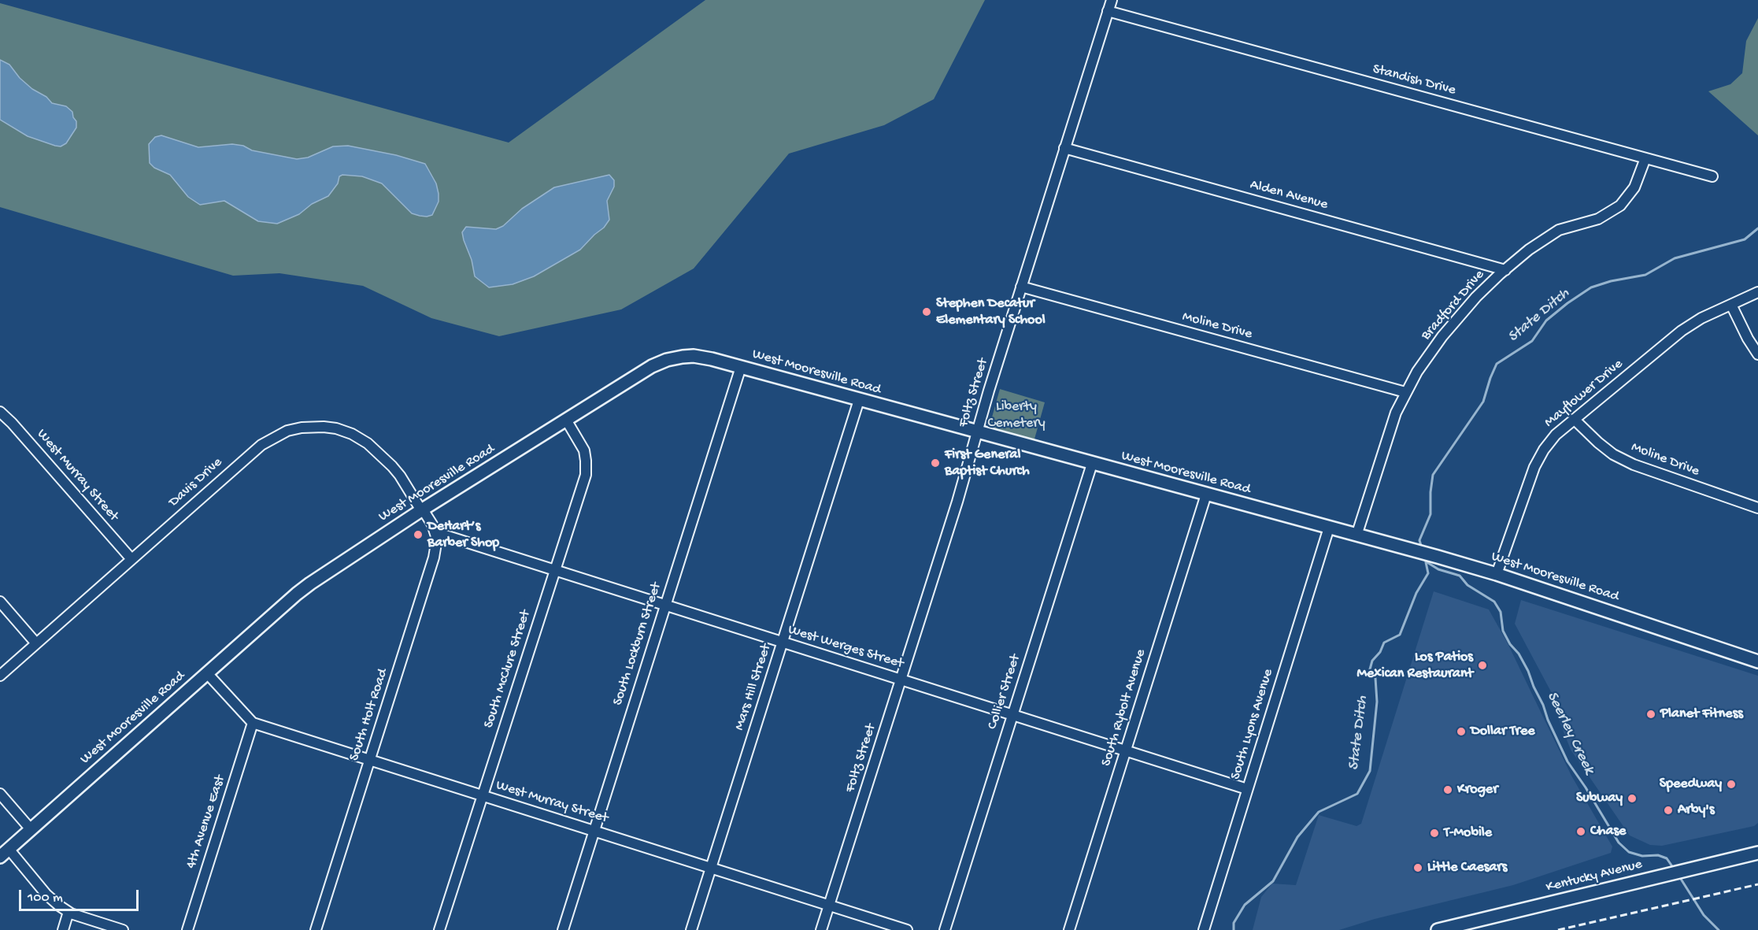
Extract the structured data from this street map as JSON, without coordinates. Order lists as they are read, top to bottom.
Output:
{
  "streets": {
    "main road": ["West Mooresville Road", "Kentucky Avenue"],
    "street": [
      "Standish Drive",
      "Alden Avenue",
      "Bradford Drive",
      "Moline Drive",
      "Foltz Street",
      "Mayflower Drive",
      "West Murray Street",
      "Davis Drive",
      "South Lockburn Street",
      "West Werges Street",
      "South McClure Street",
      "Mars Hill Street",
      "Collier Street",
      "South Rybolt Avenue",
      "South Holt Road",
      "South Lyons Avenue",
      "4th Avenue East"
    ]
  },
  "crossings": [
    ["Standish Drive", "Bradford Drive"],
    ["Standish Drive", "Foltz Street"],
    ["Alden Avenue", "Bradford Drive"],
    ["Alden Avenue", "Foltz Street"],
    ["Bradford Drive", "Moline Drive"],
    ["Bradford Drive", "West Mooresville Road"],
    ["Moline Drive", "Foltz Street"],
    ["Moline Drive", "Mayflower Drive"],
    ["West Mooresville Road", "Foltz Street"],
    ["West Mooresville Road", "Mayflower Drive"],
    ["West Mooresville Road", "West Murray Street"],
    ["West Mooresville Road", "Davis Drive"],
    ["West Mooresville Road", "South Lockburn Street"],
    ["West Mooresville Road", "South McClure Street"],
    ["West Mooresville Road", "Mars Hill Street"],
    ["West Mooresville Road", "Collier Street"],
    ["West Mooresville Road", "South Rybolt Avenue"],
    ["West Mooresville Road", "South Lyons Avenue"],
    ["Foltz Street", "West Murray Street"],
    ["Foltz Street", "West Werges Street"],
    ["West Murray Street", "Davis Drive"],
    ["West Murray Street", "South Lockburn Street"],
    ["West Murray Street", "South McClure Street"],
    ["West Murray Street", "Mars Hill Street"],
    ["West Murray Street", "South Holt Road"],
    ["West Murray Street", "4th Avenue East"],
    ["South Lockburn Street", "West Werges Street"],
    ["West Werges Street", "South McClure Street"],
    ["West Werges Street", "Mars Hill Street"],
    ["West Werges Street", "Collier Street"],
    ["West Werges Street", "South Rybolt Avenue"],
    ["West Werges Street", "South Holt Road"],
    ["West Werges Street", "South Lyons Avenue"]
  ],
  "water": ["State Ditch", "Seerley Creek"],
  "parks": ["Liberty Cemetery"],
  "places": [
    "Stephen Decatur Elementary School",
    "First General Baptist Church",
    "DeHart’s Barber Shop",
    "Los Patios Mexican Restaurant",
    "Planet Fitness",
    "Dollar Tree",
    "Speedway",
    "Kroger",
    "Subway",
    "Arby's",
    "Chase",
    "T-Mobile",
    "Little Caesars"
  ],
  "scale_bar": "100 m"
}
